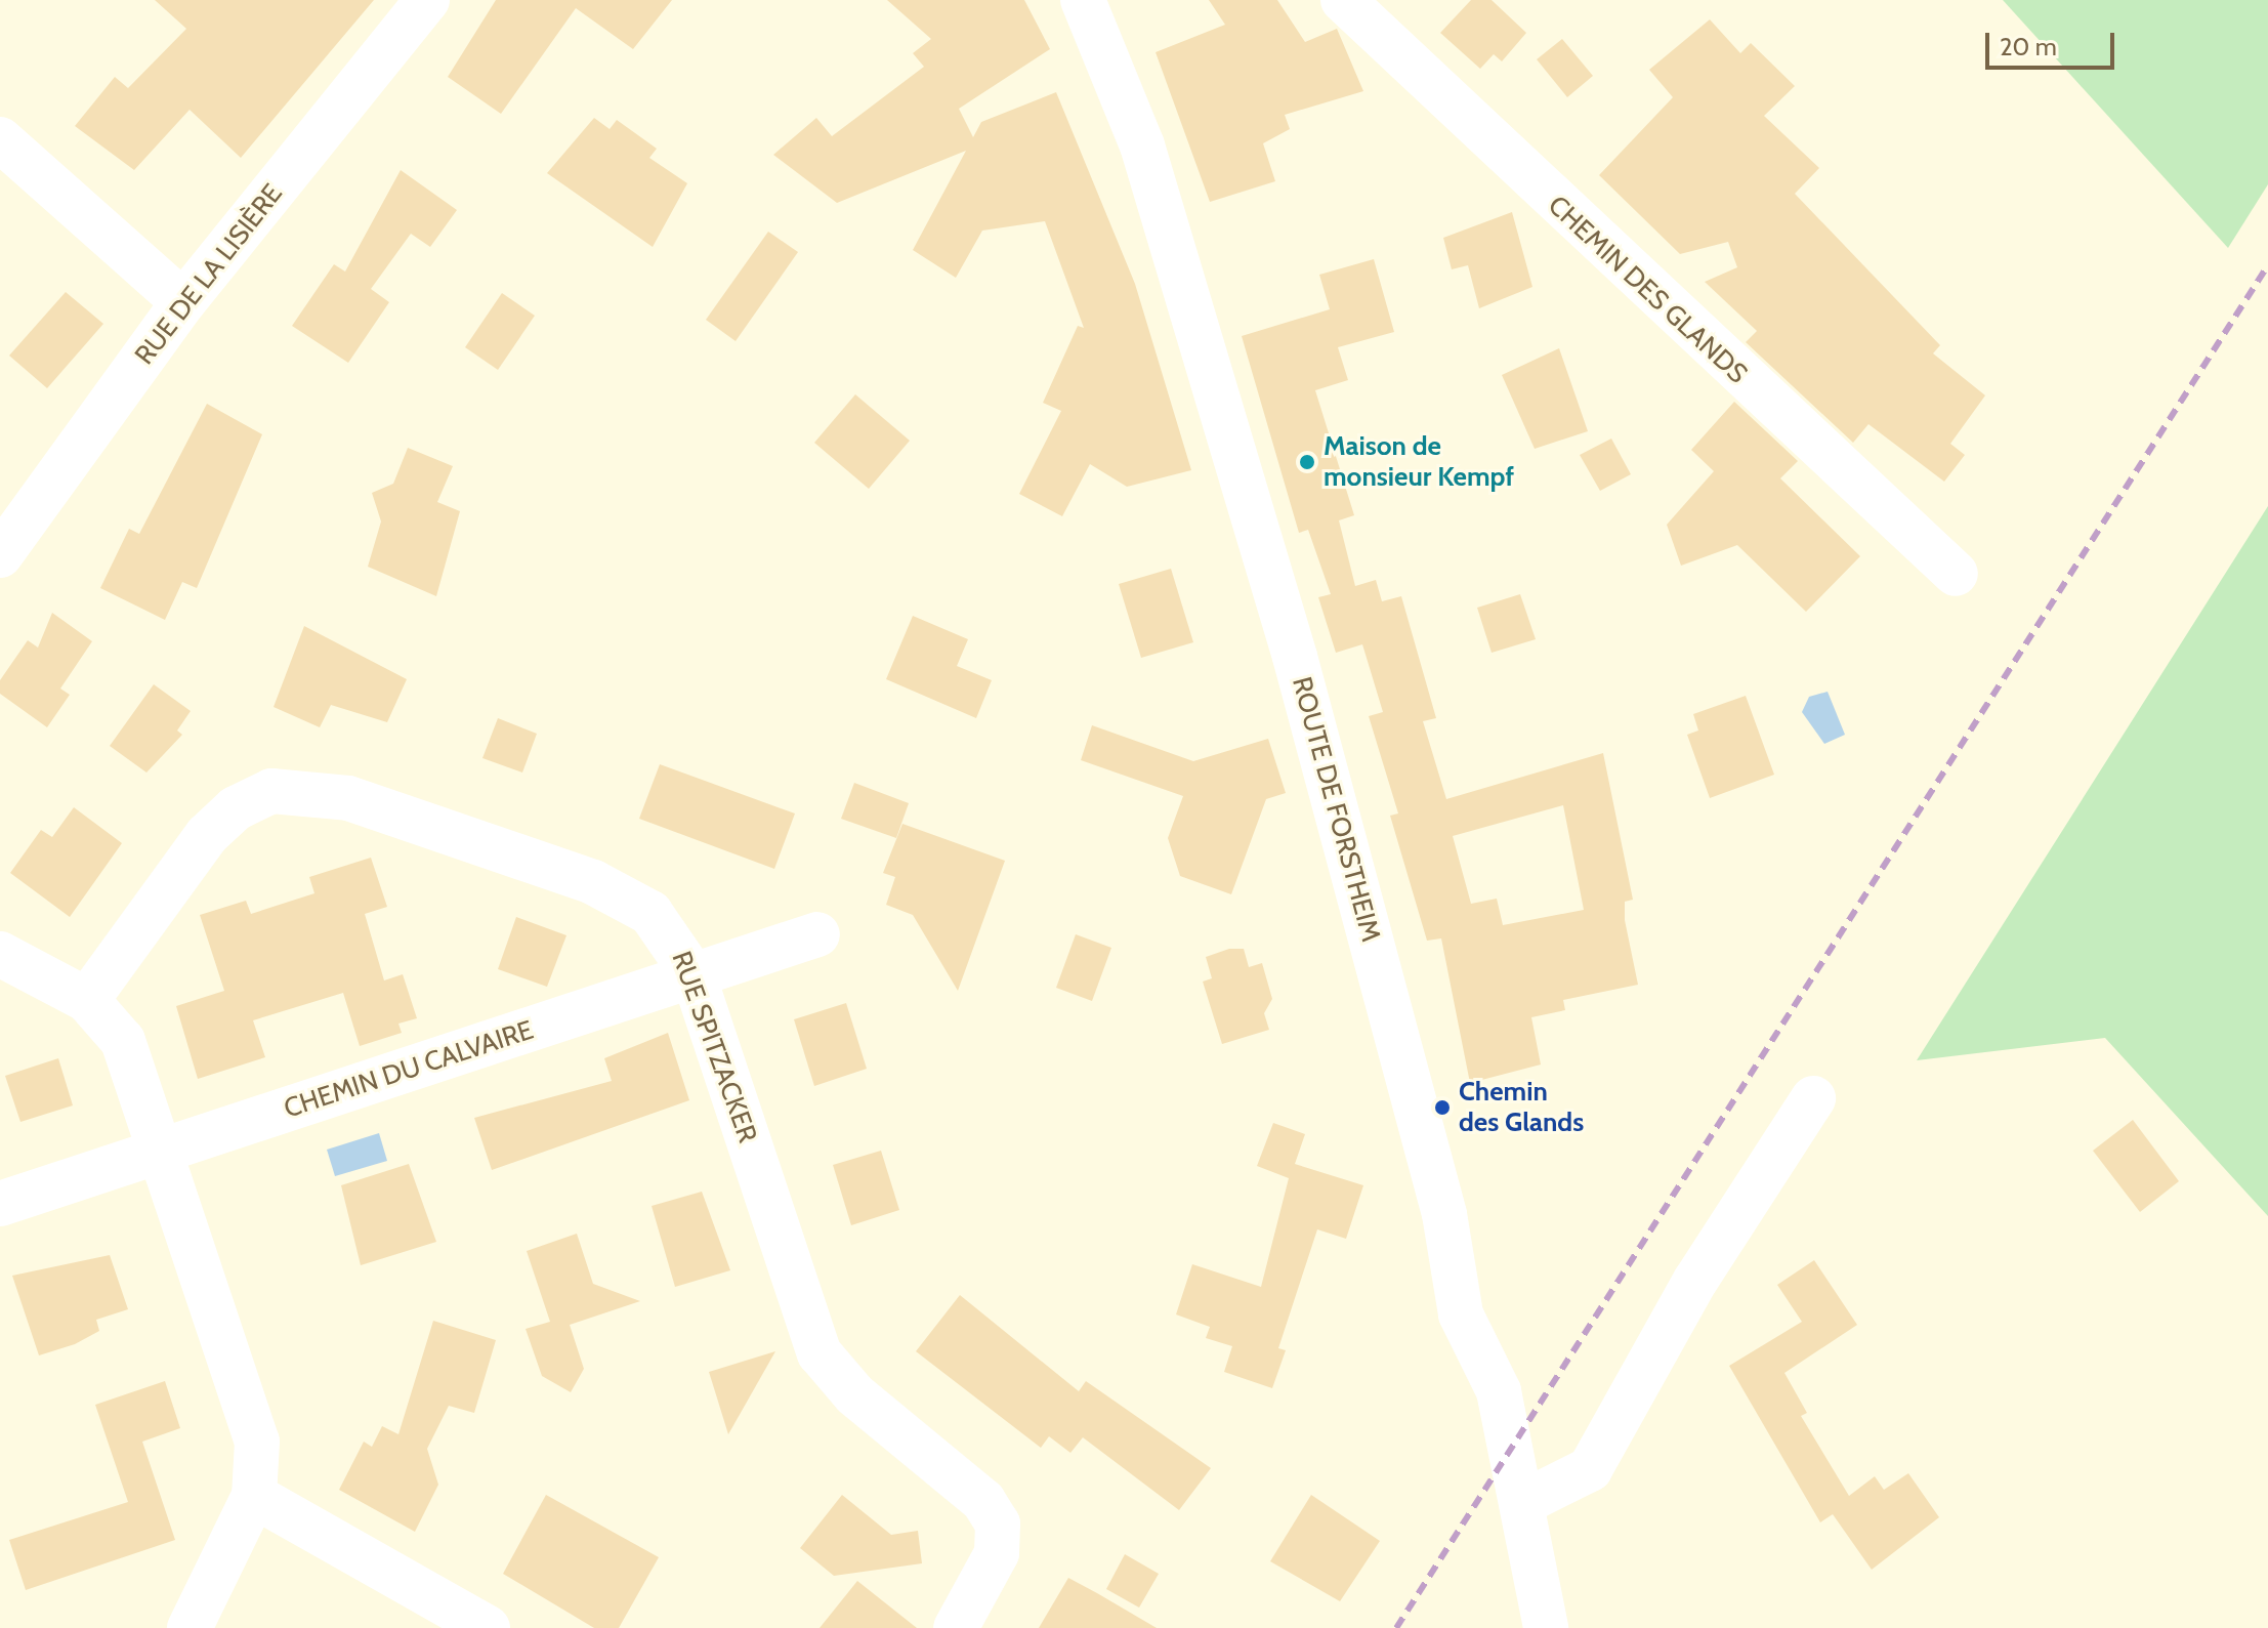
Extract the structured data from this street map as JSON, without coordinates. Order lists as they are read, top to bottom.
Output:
{
  "streets": {
    "street": [
      "RUE DE LA LISIÈRE",
      "CHEMIN DES GLANDS",
      "ROUTE DE FORSTHEIM",
      "RUE SPITZACKER",
      "CHEMIN DU CALVAIRE"
    ]
  },
  "crossings": [
    ["RUE SPITZACKER", "CHEMIN DU CALVAIRE"]
  ],
  "places": ["Maison de monsieur Kempf", "Chemin des Glands"],
  "scale_bar": "20 m"
}
